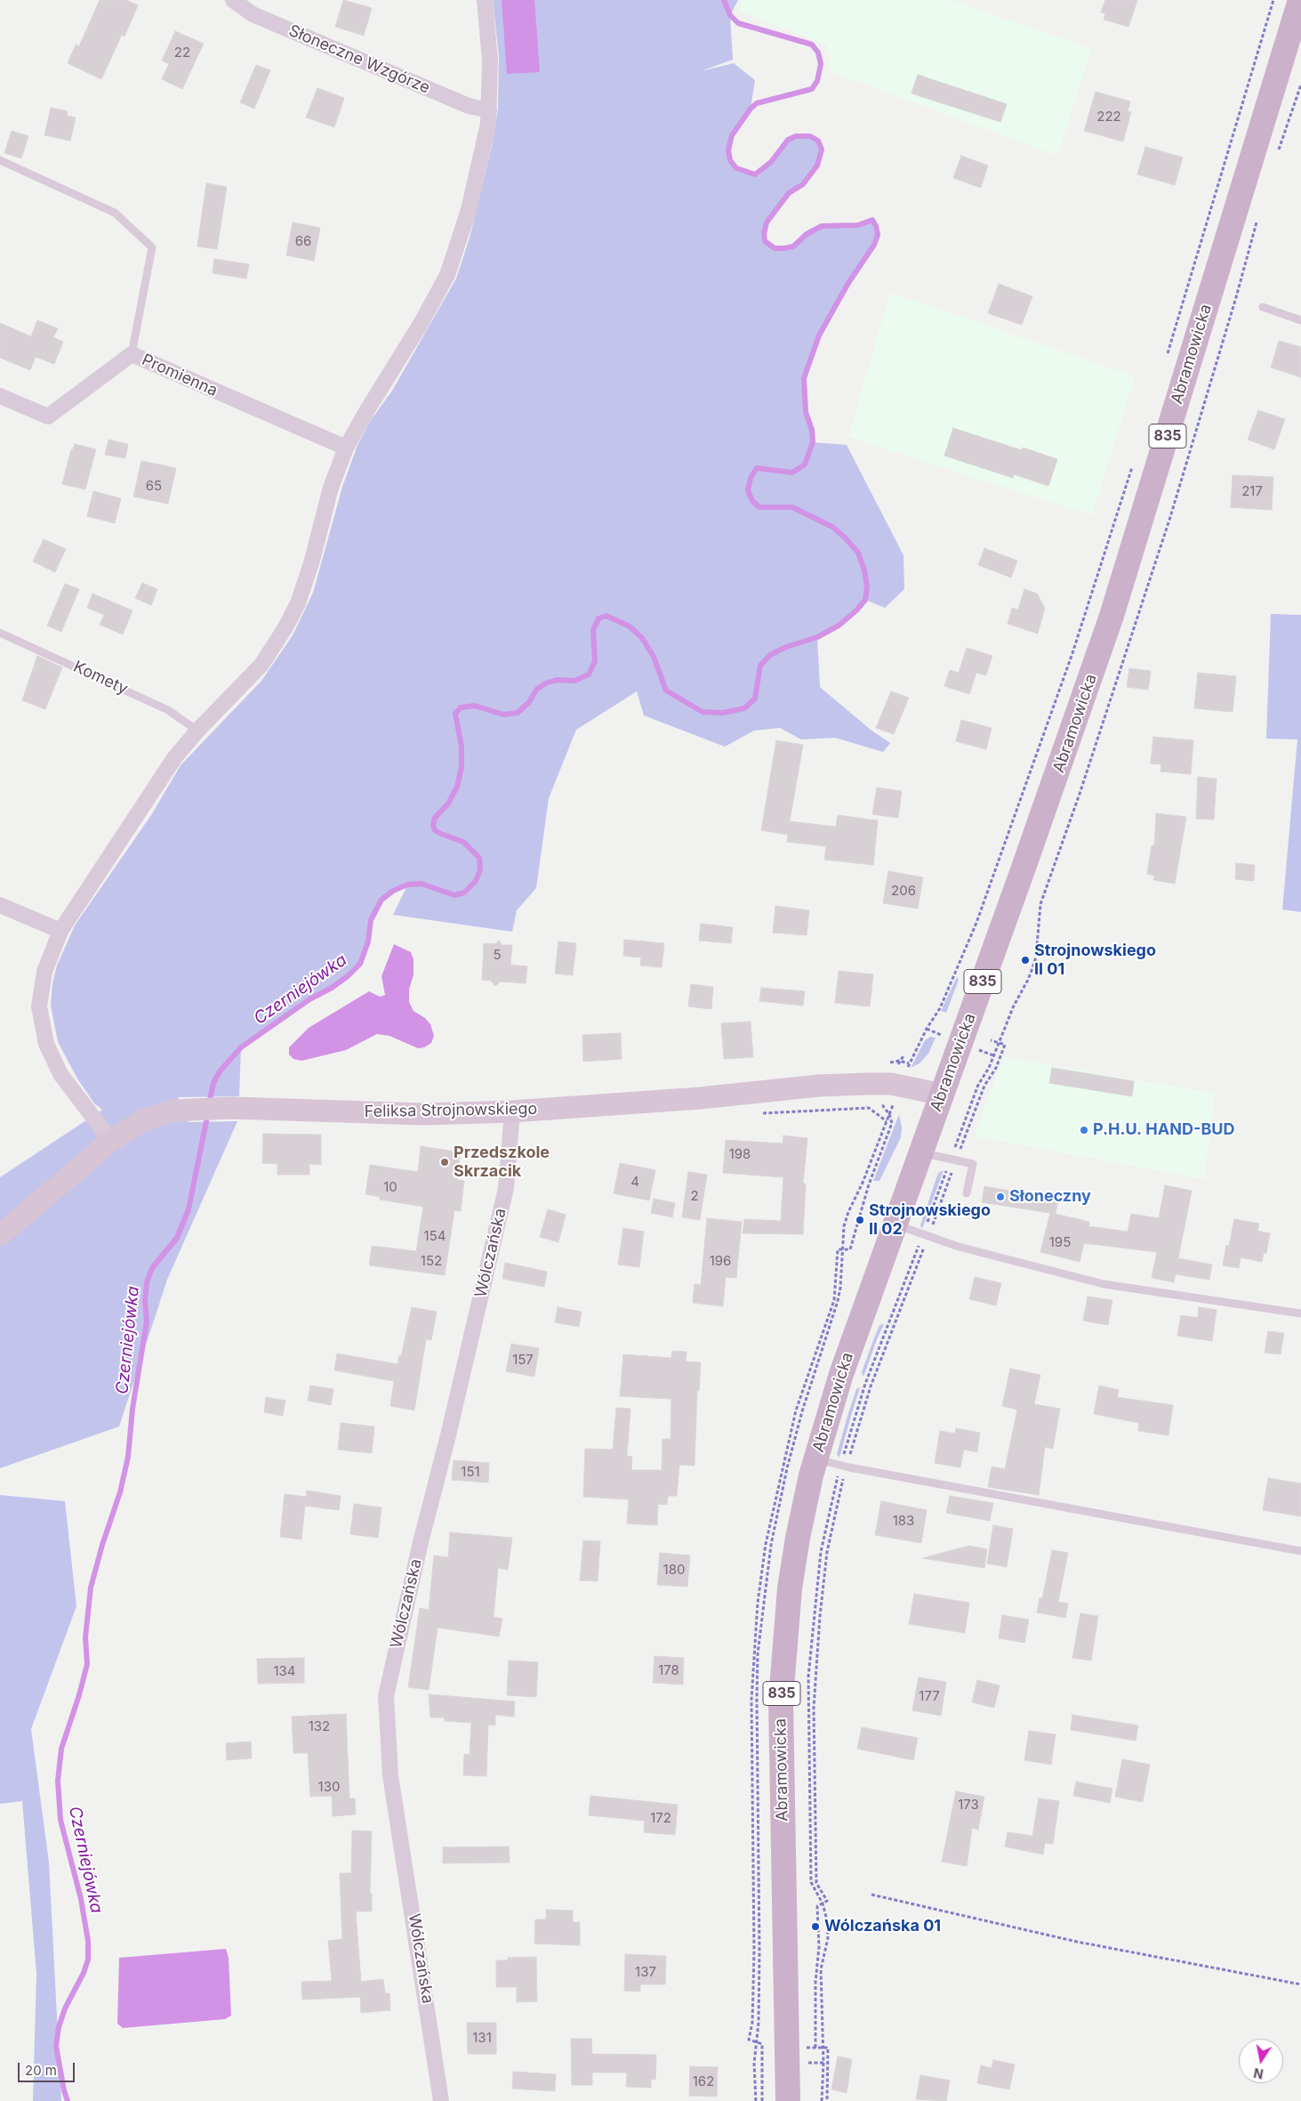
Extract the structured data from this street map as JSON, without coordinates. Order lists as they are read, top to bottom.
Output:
{
  "streets": {
    "main road": ["Abramowicka", "835"],
    "street": [
      "Słoneczne Wzgórze",
      "Promienna",
      "Feliksa Strojnowskiego",
      "Wólczańska"
    ],
    "lane": ["Komety"]
  },
  "crossings": [
    ["Abramowicka", "Feliksa Strojnowskiego"],
    ["Feliksa Strojnowskiego", "Wólczańska"]
  ],
  "water": ["Czerniejówka"],
  "places": [
    "Strojnowskiego II 01",
    "P.H.U. HAND-BUD",
    "Przedszkole Skrzacik",
    "Słoneczny",
    "Strojnowskiego II 02",
    "Wólczańska 01"
  ],
  "house_numbers": [
    "22",
    "222",
    "66",
    "65",
    "217",
    "206",
    "5",
    "198",
    "4",
    "10",
    "2",
    "154",
    "195",
    "152",
    "196",
    "157",
    "151",
    "183",
    "180",
    "178",
    "134",
    "177",
    "132",
    "130",
    "173",
    "172",
    "137",
    "131",
    "162"
  ],
  "scale_bar": "20 m",
  "north": "bottom"
}
